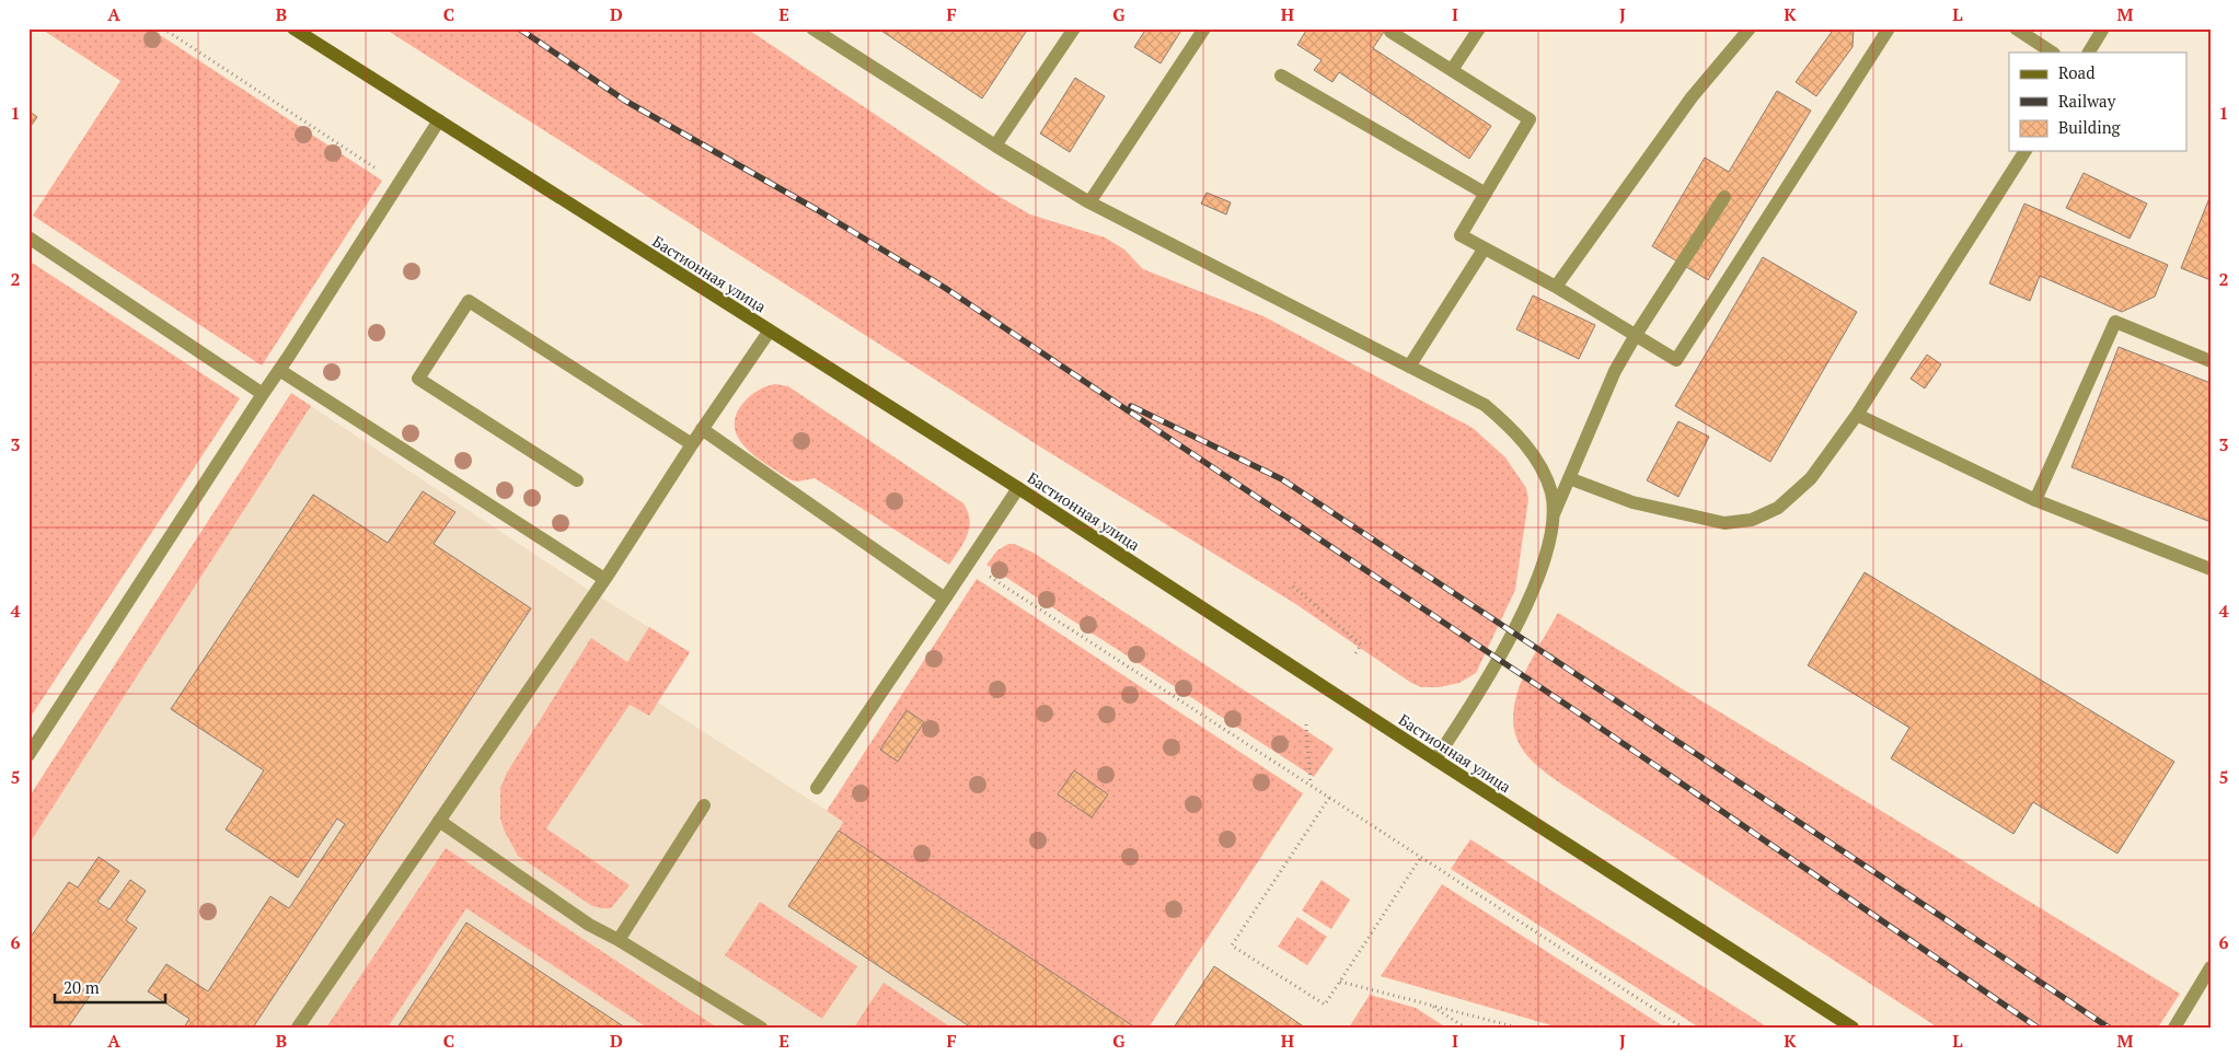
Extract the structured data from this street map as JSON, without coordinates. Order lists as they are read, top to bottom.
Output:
{
  "streets": {
    "main road": ["Бастионная улица"]
  },
  "legend": ["Road", "Railway", "Building"],
  "scale_bar": "20 m",
  "grid": {
    "columns": [
      "A",
      "B",
      "C",
      "D",
      "E",
      "F",
      "G",
      "H",
      "I",
      "J",
      "K",
      "L",
      "M"
    ],
    "rows": [
      "1",
      "2",
      "3",
      "4",
      "5",
      "6"
    ]
  }
}
